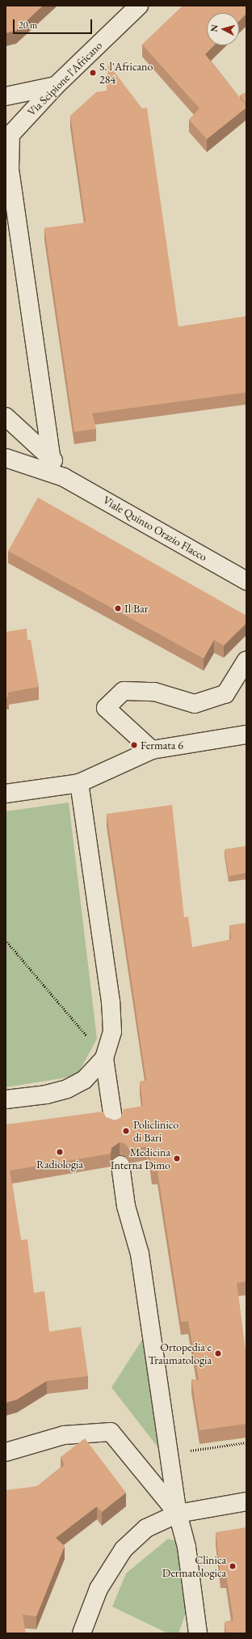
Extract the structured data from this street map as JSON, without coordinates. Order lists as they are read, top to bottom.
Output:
{
  "streets": {
    "street": ["Via Scipione l'Africano", "Viale Quinto Orazio Flacco"]
  },
  "places": [
    "S. l'Africano 284",
    "Il Bar",
    "Fermata 6",
    "Policlinico di Bari",
    "Radiologia",
    "Medicina Interna Dimo",
    "Ortopedia e Traumatologia",
    "Clinica Dermatologica"
  ],
  "scale_bar": "20 m",
  "north": "left"
}
